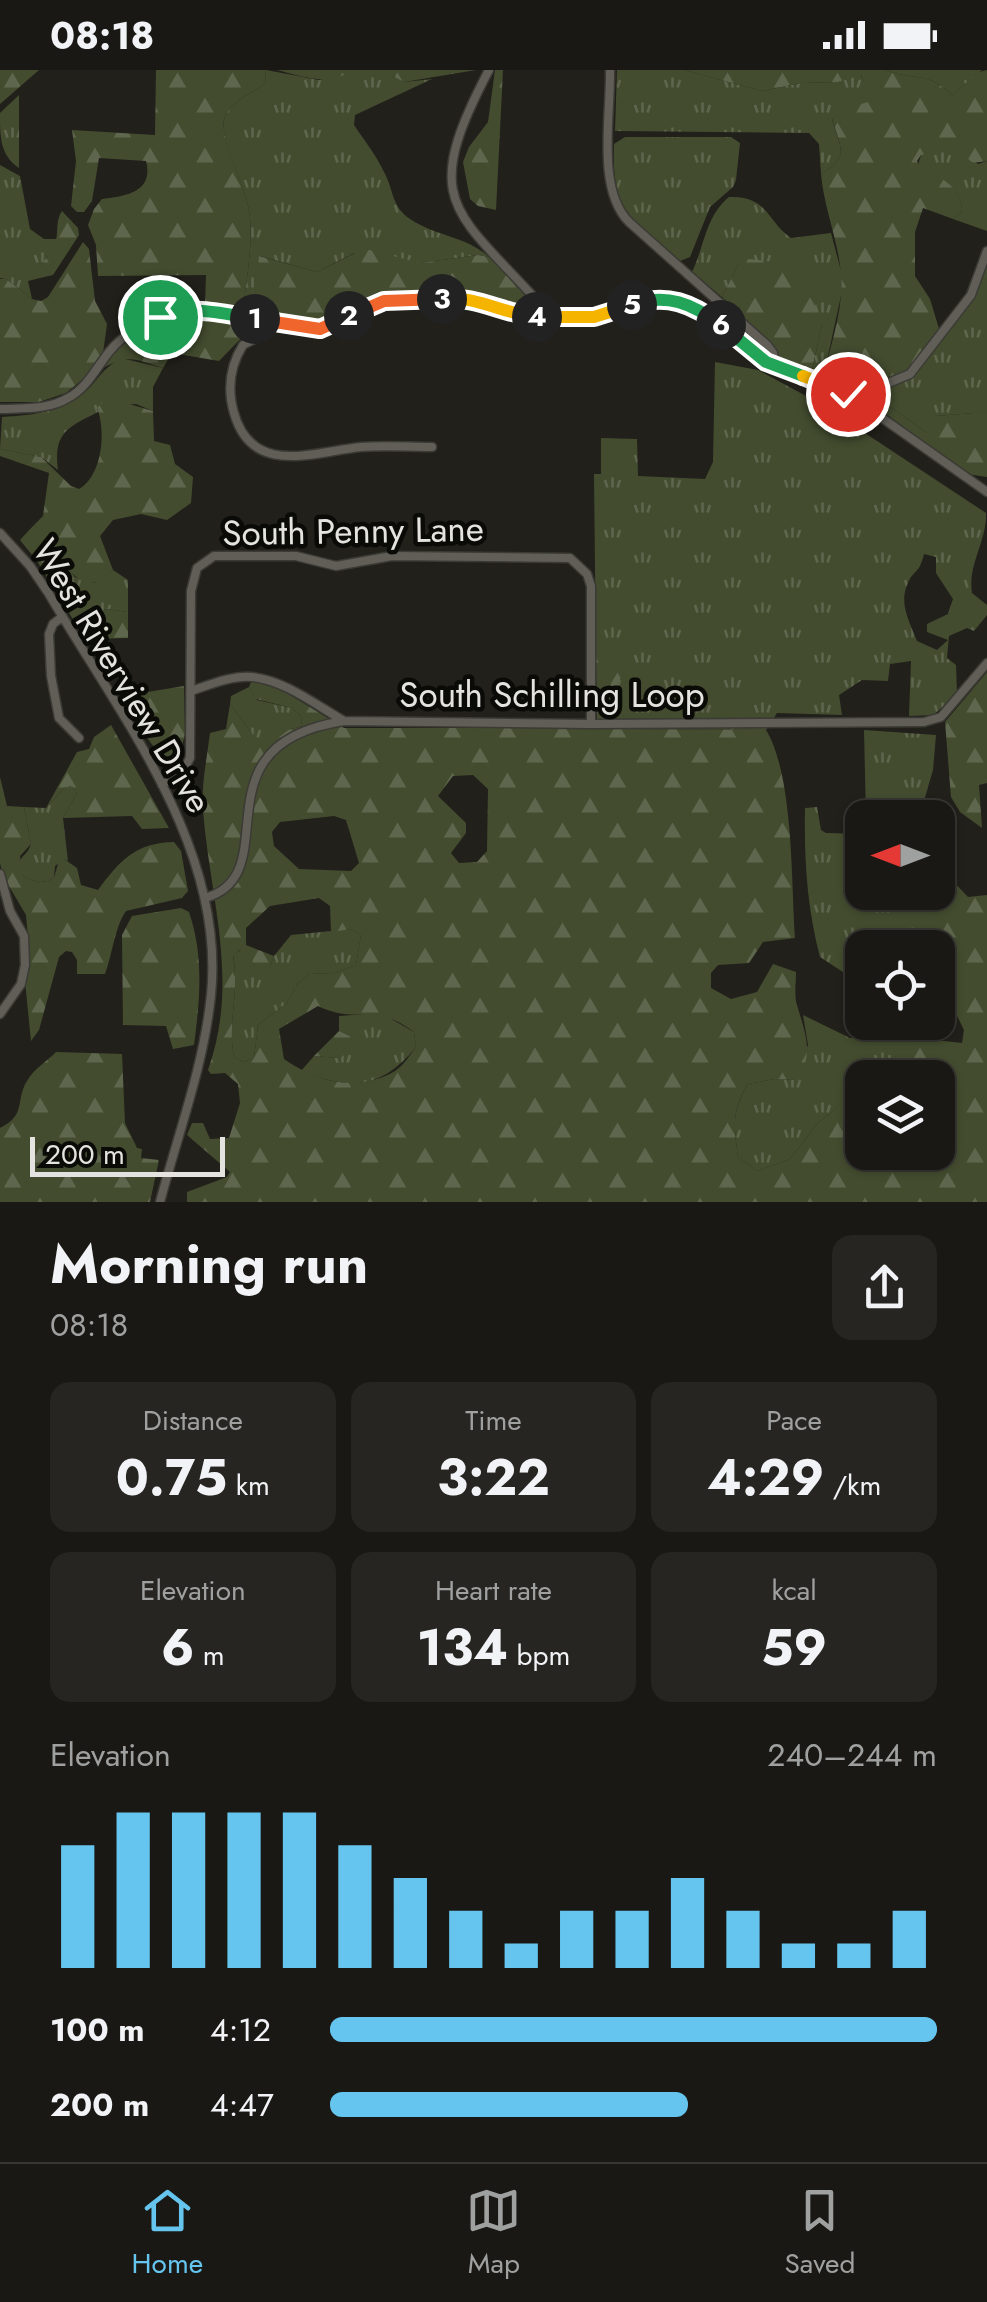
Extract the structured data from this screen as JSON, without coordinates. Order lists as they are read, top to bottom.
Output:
{
  "streets": {
    "street": ["South Penny Lane", "West Riverview Drive", "South Schilling Loop"]
  },
  "crossings": [
    ["South Penny Lane", "West Riverview Drive"],
    ["South Penny Lane", "South Schilling Loop"],
    ["West Riverview Drive", "South Schilling Loop"]
  ],
  "scale_bar": "200 m",
  "north": "left",
  "page": {
    "status": "08:18",
    "pins": [
      "3",
      "5",
      "2",
      "4",
      "1",
      "6"
    ],
    "scale": "200 m",
    "heading": ["Morning run", "08:18"],
    "stats": [
      ["Distance", "0.75 km"],
      ["Time", "3:22"],
      ["Pace", "4:29 /km"],
      ["Elevation", "6 m"],
      ["Heart rate", "134 bpm"],
      ["kcal", "59"]
    ],
    "chart": ["Elevation", "240–244 m"],
    "list": [
      {
        "name": "100 m",
        "note": "4:12"
      },
      {
        "name": "200 m",
        "note": "4:47"
      }
    ],
    "tabs": ["Home", "Map", "Saved"]
  }
}
